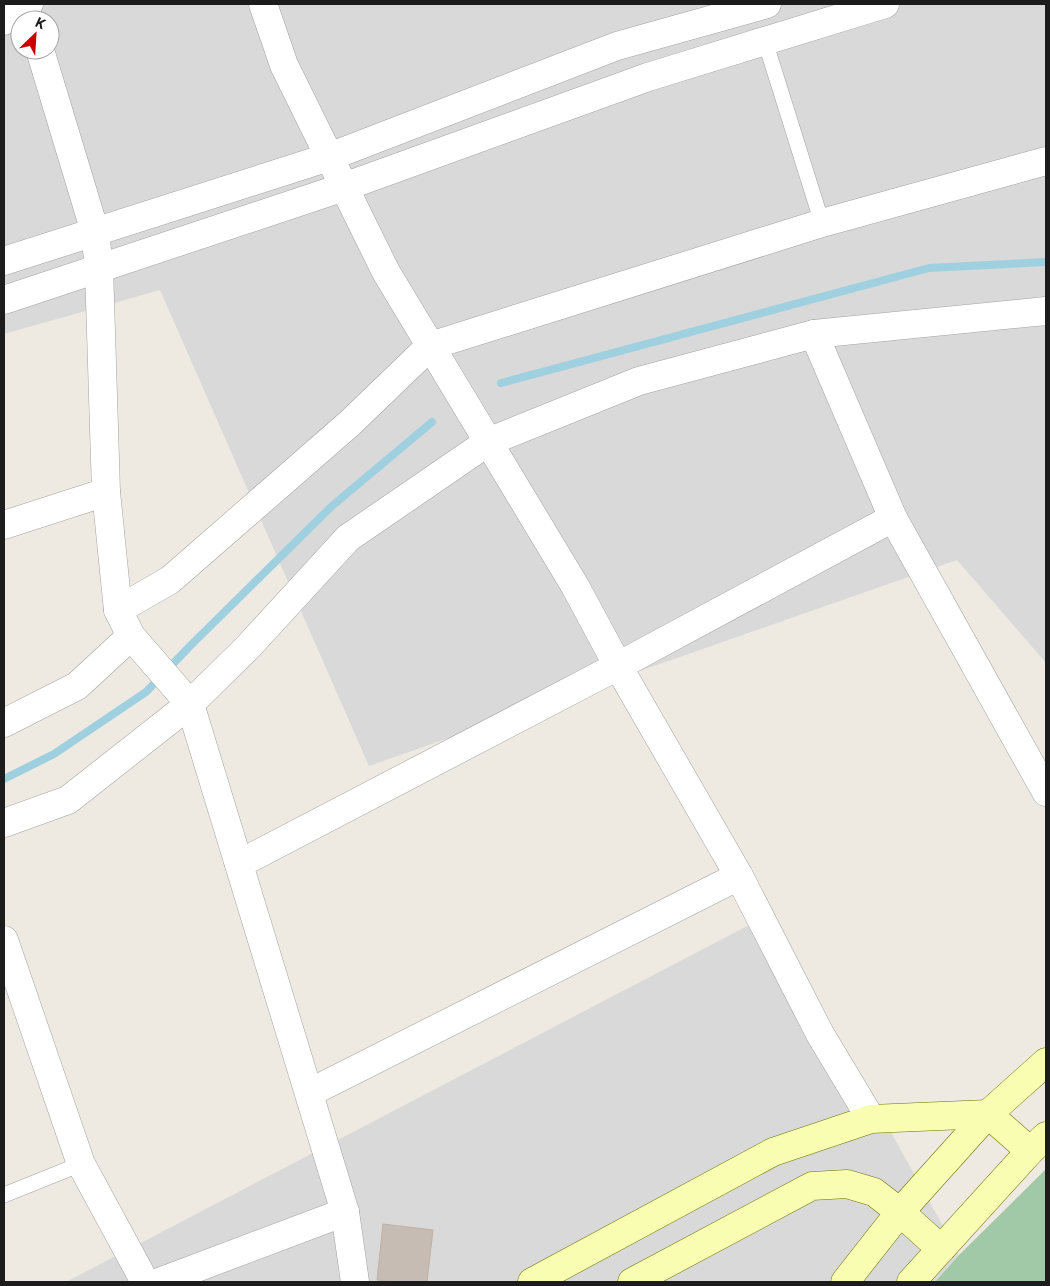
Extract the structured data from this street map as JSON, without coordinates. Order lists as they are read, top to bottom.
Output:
{
  "north": "top right"
}
